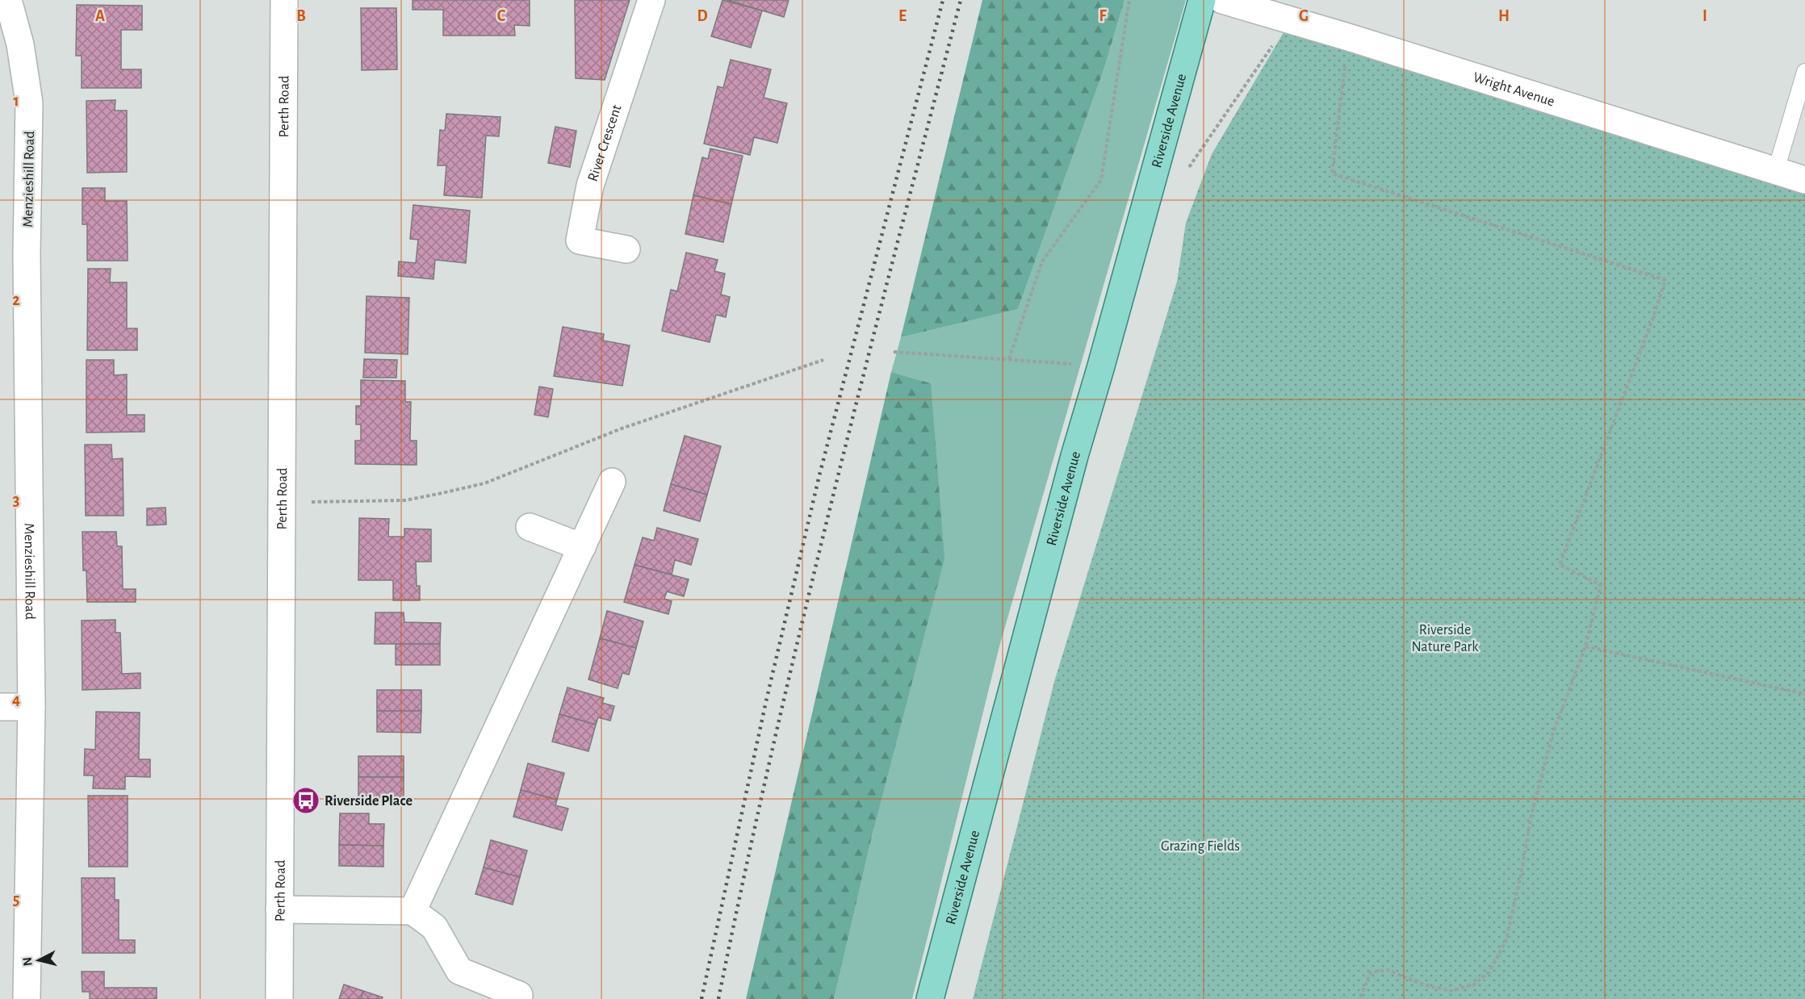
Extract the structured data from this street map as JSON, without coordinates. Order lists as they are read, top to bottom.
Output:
{
  "streets": {
    "main road": ["Riverside Avenue"],
    "street": [
      "Wright Avenue",
      "Perth Road",
      "River Crescent",
      "Menzieshill Road"
    ]
  },
  "parks": ["Riverside Nature Park", "Grazing Fields"],
  "places": {
    "bus stop": ["Riverside Place"]
  },
  "north": "left",
  "grid": {
    "columns": [
      "A",
      "B",
      "C",
      "D",
      "E",
      "F",
      "G",
      "H",
      "I"
    ],
    "rows": [
      "1",
      "2",
      "3",
      "4",
      "5"
    ]
  }
}
